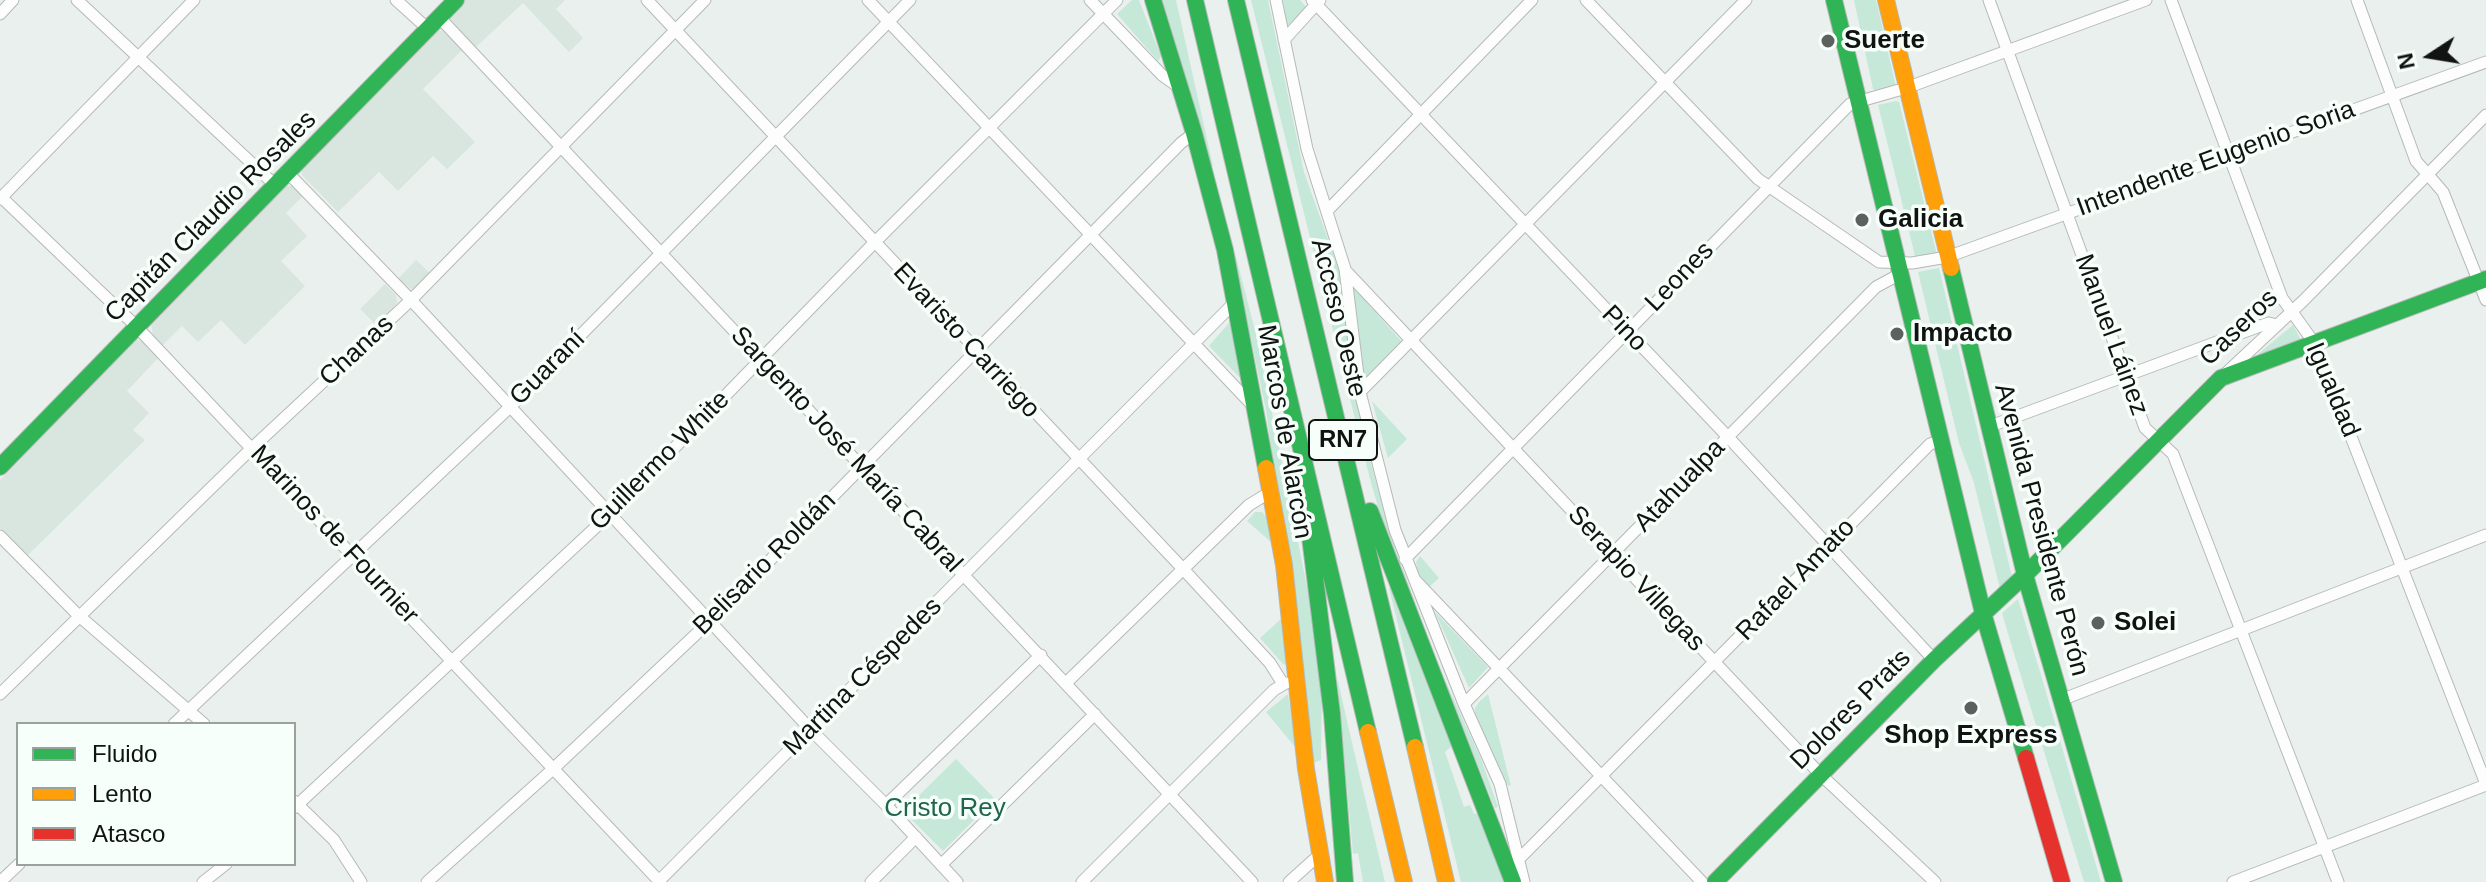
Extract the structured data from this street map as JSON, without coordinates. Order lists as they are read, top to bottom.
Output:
{
  "streets": {
    "main road": [
      "Capitán Claudio Rosales",
      "Acceso Oeste",
      "Caseros",
      "Marcos de Alarcón",
      "RN7",
      "Avenida Presidente Perón",
      "Dolores Prats"
    ],
    "street": [
      "Intendente Eugenio Soria",
      "Leones",
      "Pino",
      "Manuel Láinez",
      "Evaristo Carriego",
      "Chanas",
      "Guaraní",
      "Igualdad",
      "Sargento José María Cabral",
      "Guillermo White",
      "Atahualpa",
      "Marinos de Fournier",
      "Belisario Roldán",
      "Serapio Villegas",
      "Rafael Amato",
      "Martina Céspedes"
    ]
  },
  "crossings": [
    ["Intendente Eugenio Soria", "Manuel Láinez"],
    ["Intendente Eugenio Soria", "Igualdad"],
    ["Intendente Eugenio Soria", "Atahualpa"],
    ["Intendente Eugenio Soria", "Avenida Presidente Perón"],
    ["Capitán Claudio Rosales", "Sargento José María Cabral"],
    ["Capitán Claudio Rosales", "Marinos de Fournier"],
    ["Leones", "Pino"],
    ["Leones", "Serapio Villegas"],
    ["Caseros", "Manuel Láinez"],
    ["Caseros", "Igualdad"],
    ["Caseros", "Avenida Presidente Perón"],
    ["Caseros", "Dolores Prats"],
    ["Pino", "Atahualpa"],
    ["Pino", "Rafael Amato"],
    ["Pino", "Dolores Prats"],
    ["Evaristo Carriego", "Chanas"],
    ["Evaristo Carriego", "Guaraní"],
    ["Evaristo Carriego", "Marcos de Alarcón"],
    ["Evaristo Carriego", "Guillermo White"],
    ["Evaristo Carriego", "Belisario Roldán"],
    ["Evaristo Carriego", "Martina Céspedes"],
    ["Chanas", "Sargento José María Cabral"],
    ["Chanas", "Marinos de Fournier"],
    ["Guaraní", "Sargento José María Cabral"],
    ["Guaraní", "Marinos de Fournier"],
    ["Marcos de Alarcón", "Belisario Roldán"],
    ["Marcos de Alarcón", "Martina Céspedes"],
    ["Sargento José María Cabral", "Guillermo White"],
    ["Sargento José María Cabral", "Belisario Roldán"],
    ["Sargento José María Cabral", "Martina Céspedes"],
    ["Guillermo White", "Marinos de Fournier"],
    ["Atahualpa", "Serapio Villegas"],
    ["Avenida Presidente Perón", "Dolores Prats"],
    ["Marinos de Fournier", "Belisario Roldán"],
    ["Marinos de Fournier", "Martina Céspedes"],
    ["Serapio Villegas", "Rafael Amato"],
    ["Serapio Villegas", "Dolores Prats"]
  ],
  "parks": ["Cristo Rey"],
  "places": [
    "Suerte",
    "Galicia",
    "Impacto",
    "Solei",
    "Shop Express"
  ],
  "legend": ["Fluido", "Lento", "Atasco"],
  "north": "left"
}
